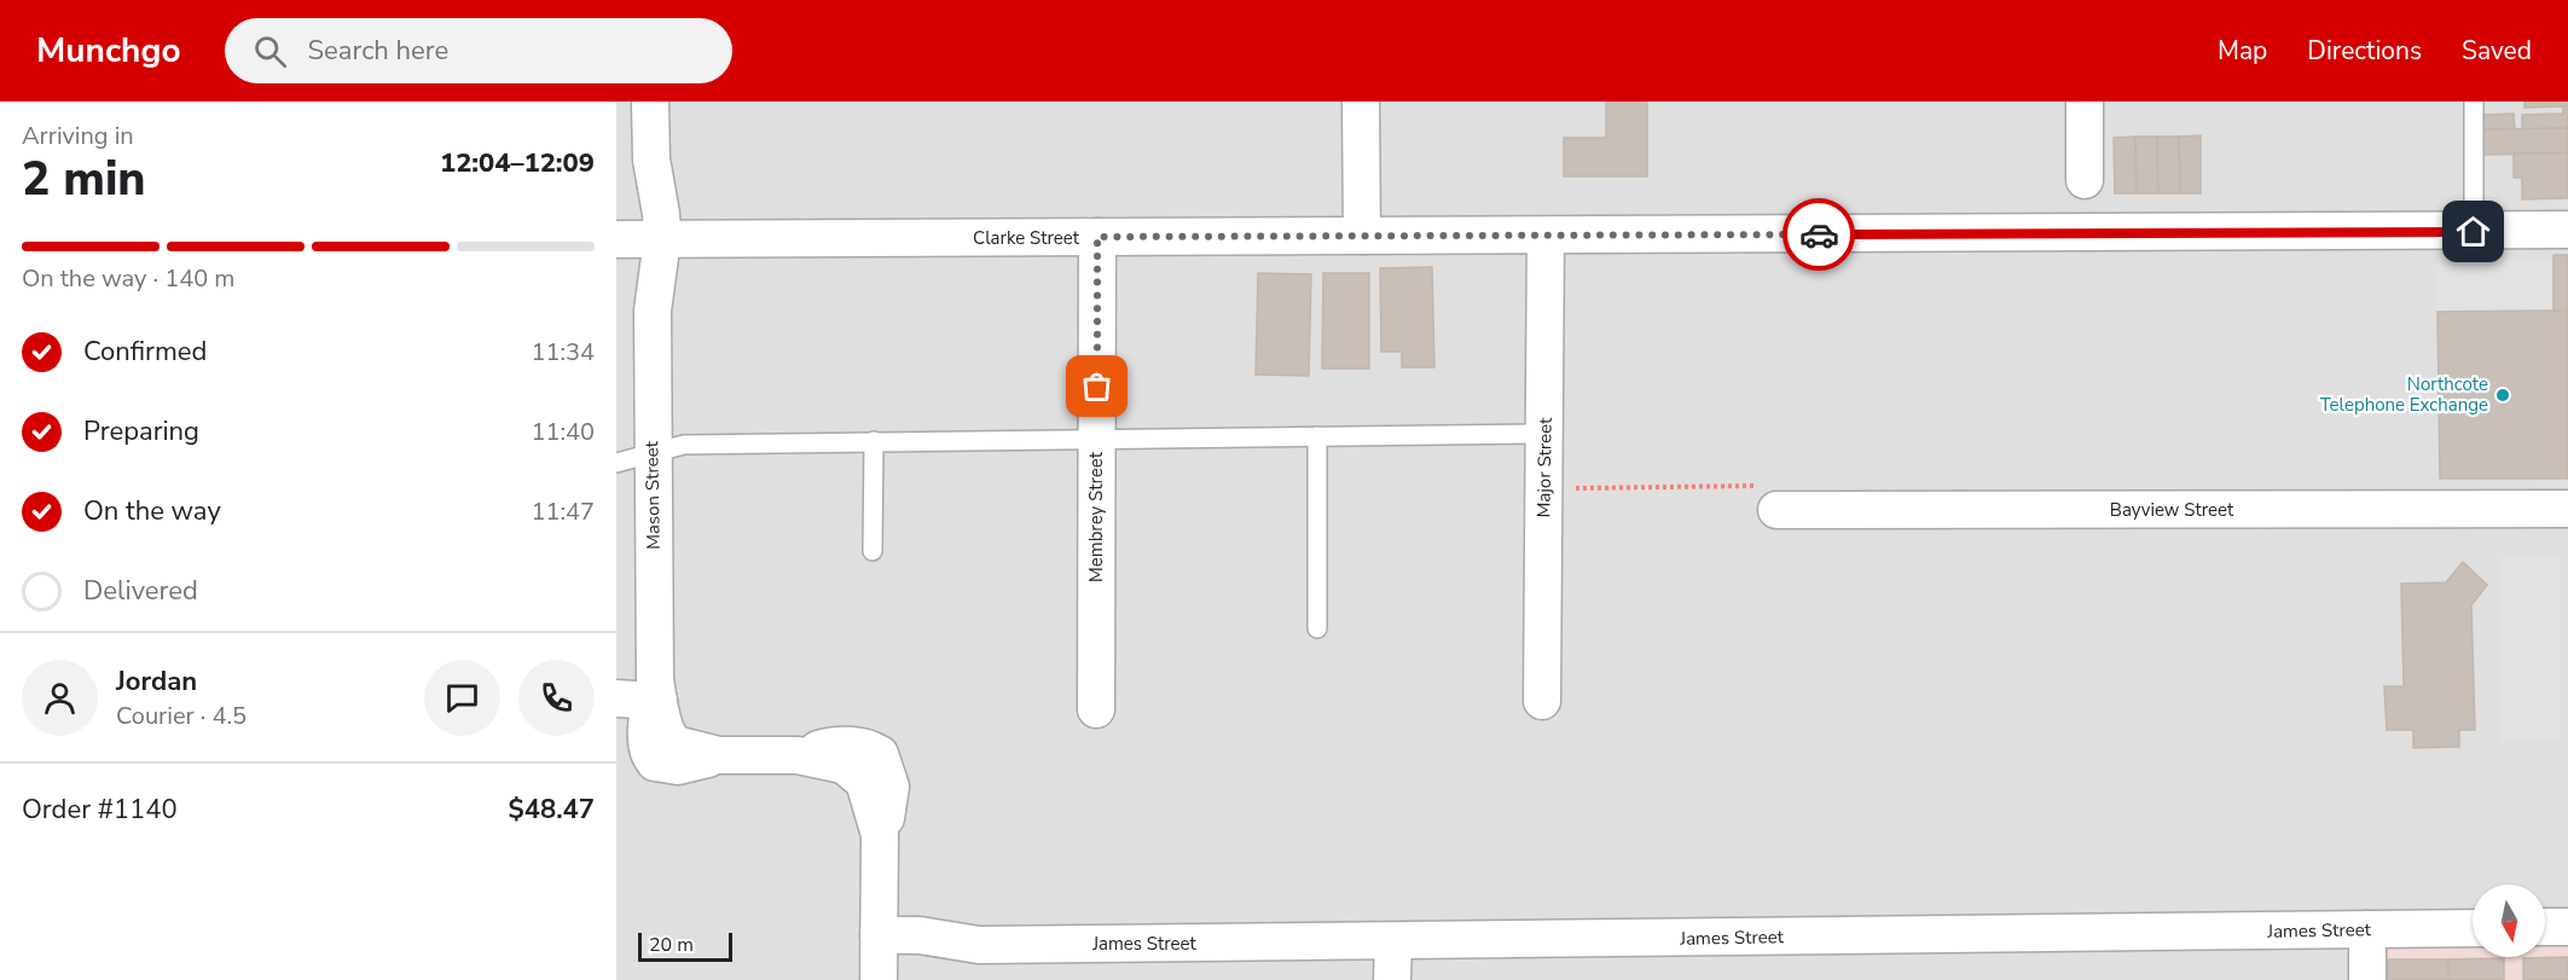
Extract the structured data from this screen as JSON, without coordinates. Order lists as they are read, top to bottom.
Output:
{
  "streets": {
    "street": [
      "Clarke Street",
      "Major Street",
      "Mason Street",
      "Bayview Street",
      "Membrey Street",
      "James Street"
    ]
  },
  "crossings": [
    ["Clarke Street", "Major Street"],
    ["Clarke Street", "Mason Street"],
    ["Clarke Street", "Membrey Street"],
    ["Mason Street", "James Street"]
  ],
  "places": ["Northcote Telephone Exchange"],
  "scale_bar": "20 m",
  "north": "bottom",
  "page": {
    "header": "Munchgo",
    "search": "Search here",
    "nav": ["Map", "Directions", "Saved"],
    "heading": ["2 min", "Arriving in", "12:04–12:09"],
    "panel": [
      "Jordan",
      "Courier · 4.5",
      "Order #1140",
      "$48.47"
    ],
    "bar": "On the way · 140 m",
    "list": [
      ["Confirmed", "11:34"],
      ["Preparing", "11:40"],
      ["On the way", "11:47"],
      "Delivered"
    ],
    "scale": "20 m"
  }
}
